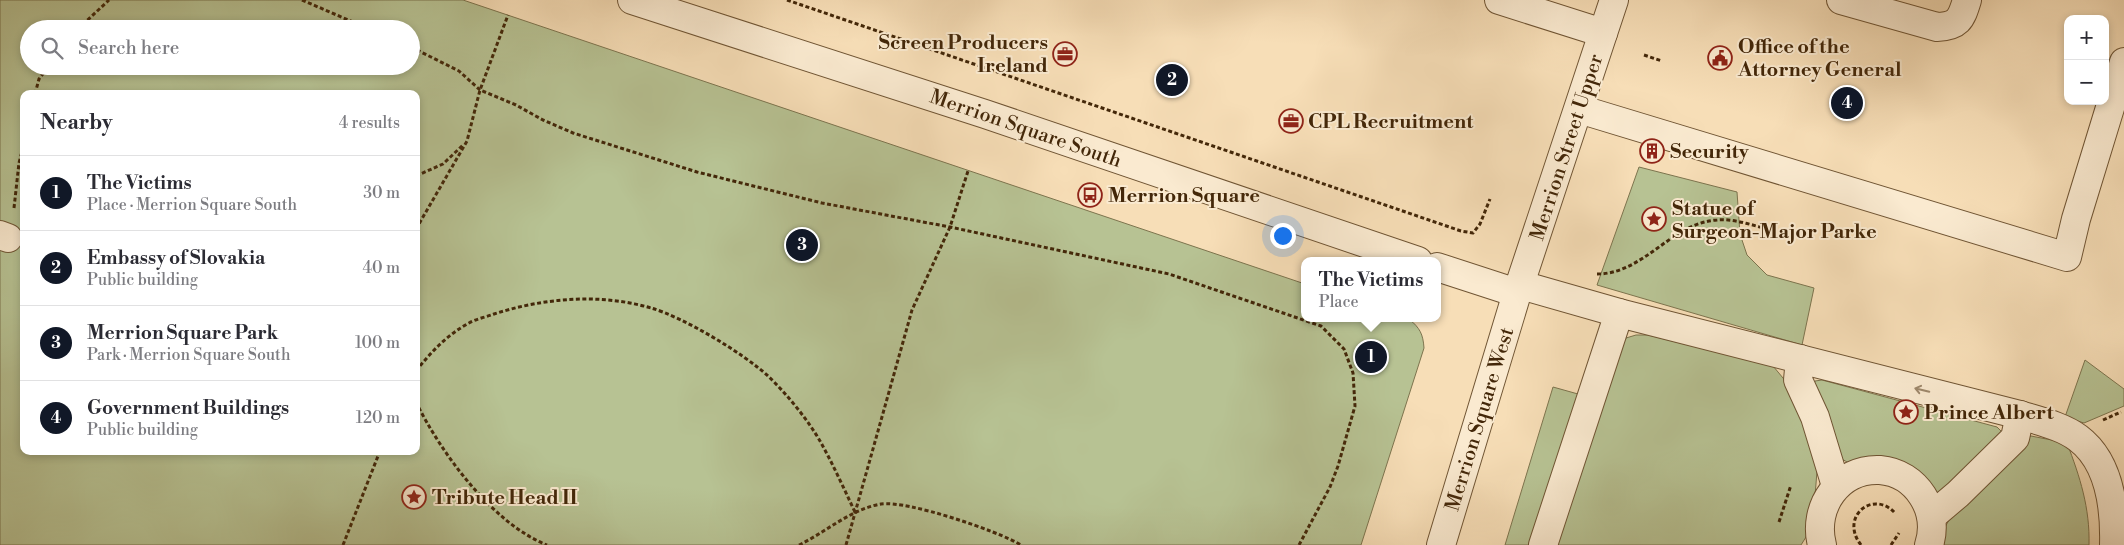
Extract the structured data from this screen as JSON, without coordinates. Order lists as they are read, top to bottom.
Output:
{
  "streets": {
    "street": ["Merrion Square South", "Merrion Street Upper", "Merrion Square West"]
  },
  "crossings": [
    ["Merrion Street Upper", "Merrion Square West"]
  ],
  "places": {
    "office": ["Screen Producers Ireland", "CPL Recruitment"],
    "public building": ["Office of the Attorney General"],
    "building": ["Security"],
    "bus stop": ["Merrion Square"],
    "place": ["Statue of Surgeon-Major Parke", "Prince Albert", "Tribute Head II"]
  },
  "page": {
    "map_buttons": ["+", "−"],
    "search": "Search here",
    "pins": [
      "2",
      "4",
      "3",
      "1"
    ],
    "heading": ["Nearby", "4 results"],
    "list": [
      {
        "mark": "1",
        "name": "The Victims",
        "note": "Place · Merrion Square South",
        "value": "30 m"
      },
      {
        "mark": "2",
        "name": "Embassy of Slovakia",
        "note": "Public building",
        "value": "40 m"
      },
      {
        "mark": "3",
        "name": "Merrion Square Park",
        "note": "Park · Merrion Square South",
        "value": "100 m"
      },
      {
        "mark": "4",
        "name": "Government Buildings",
        "note": "Public building",
        "value": "120 m"
      }
    ],
    "popup": ["The Victims", "Place"]
  }
}
